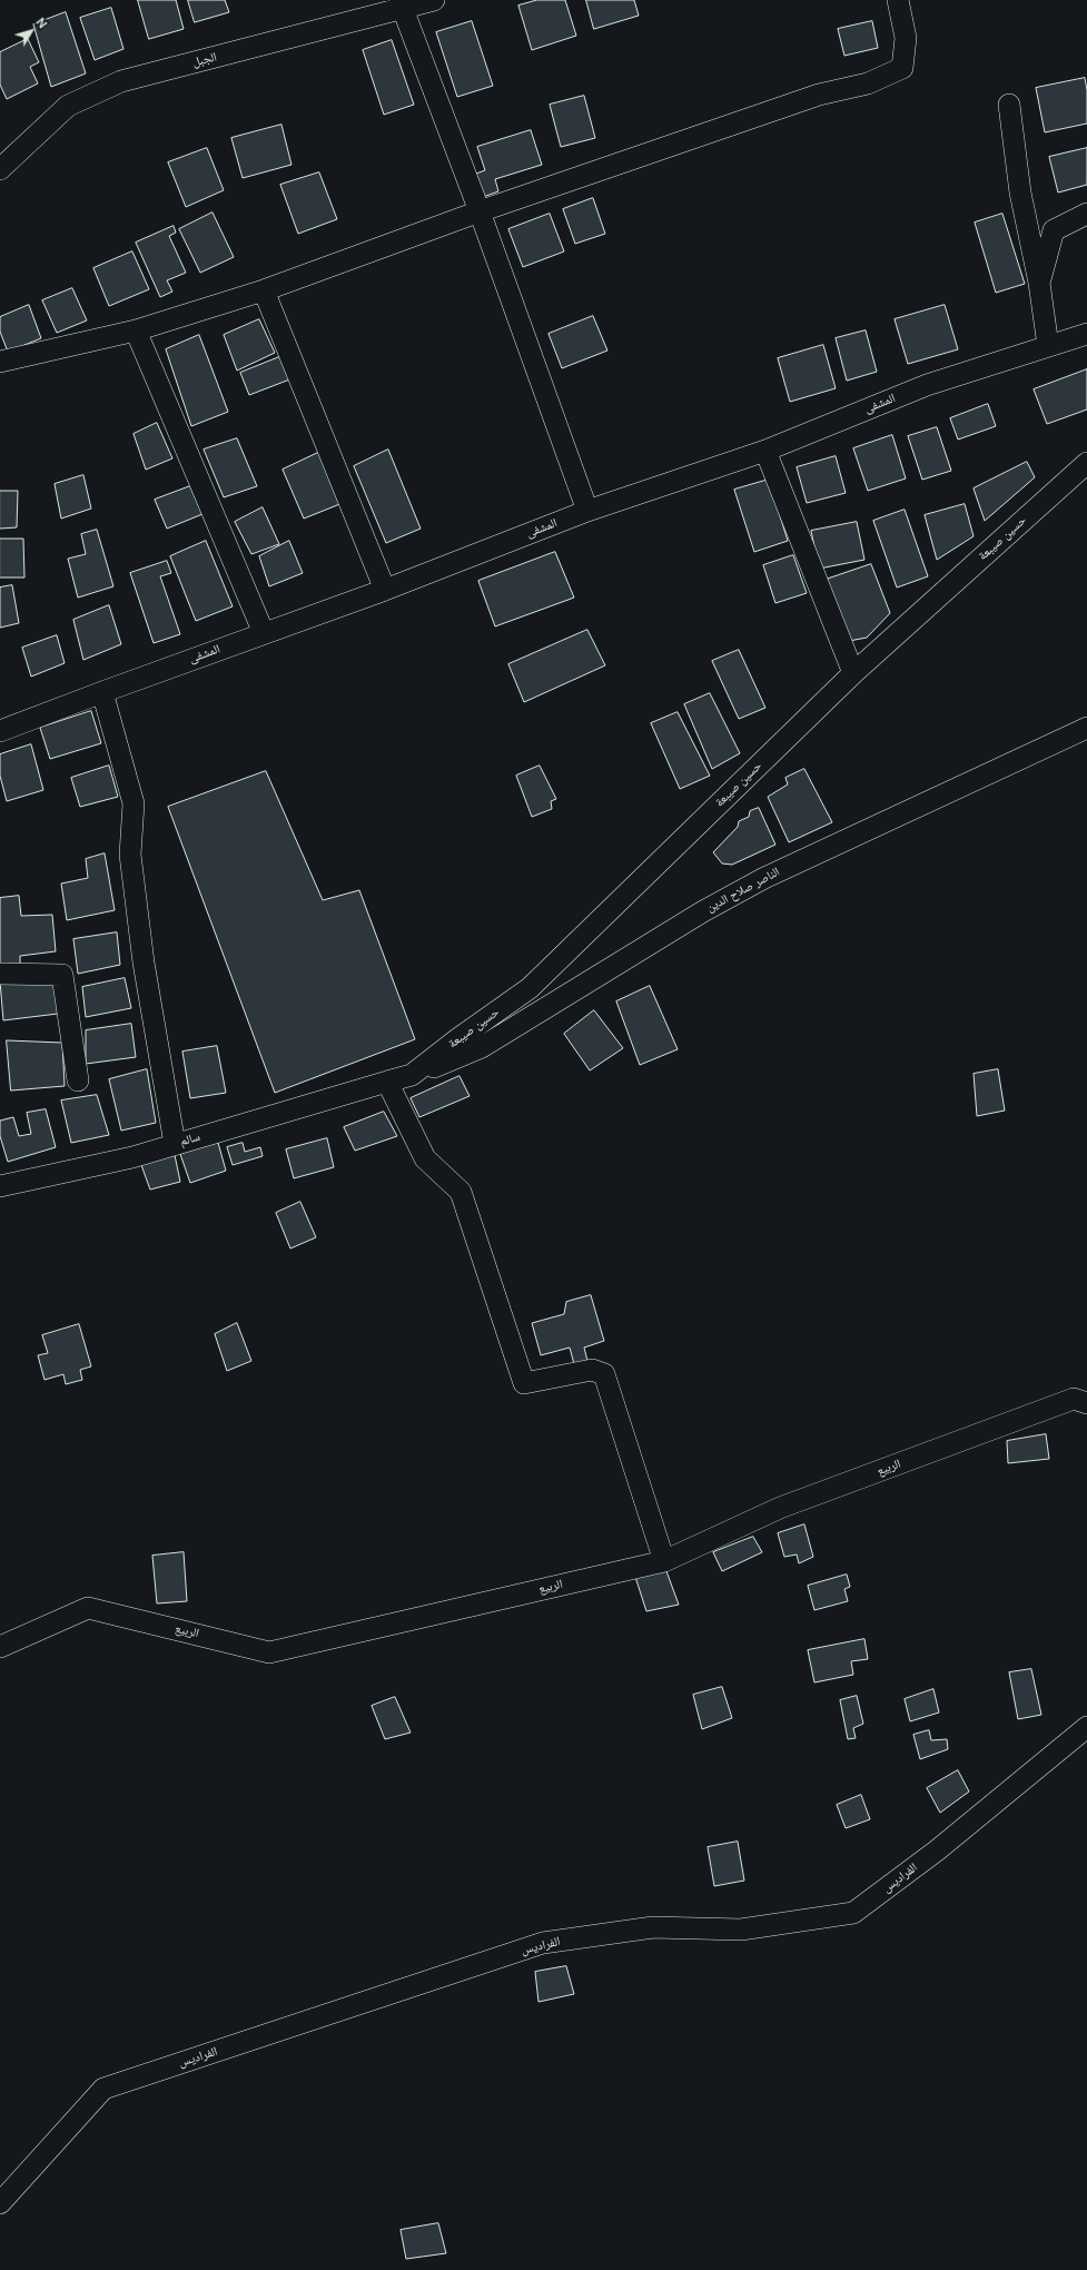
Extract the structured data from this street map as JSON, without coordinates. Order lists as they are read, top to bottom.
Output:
{
  "streets": {
    "street": [
      "الجبل",
      "المشفى",
      "حسين صيبعة",
      "الناصر صلاح الدين",
      "سالم",
      "الربيع",
      "الفراديس"
    ]
  },
  "crossings": [
    ["حسين صيبعة", "الناصر صلاح الدين"],
    ["حسين صيبعة", "سالم"]
  ],
  "north": "top right"
}
